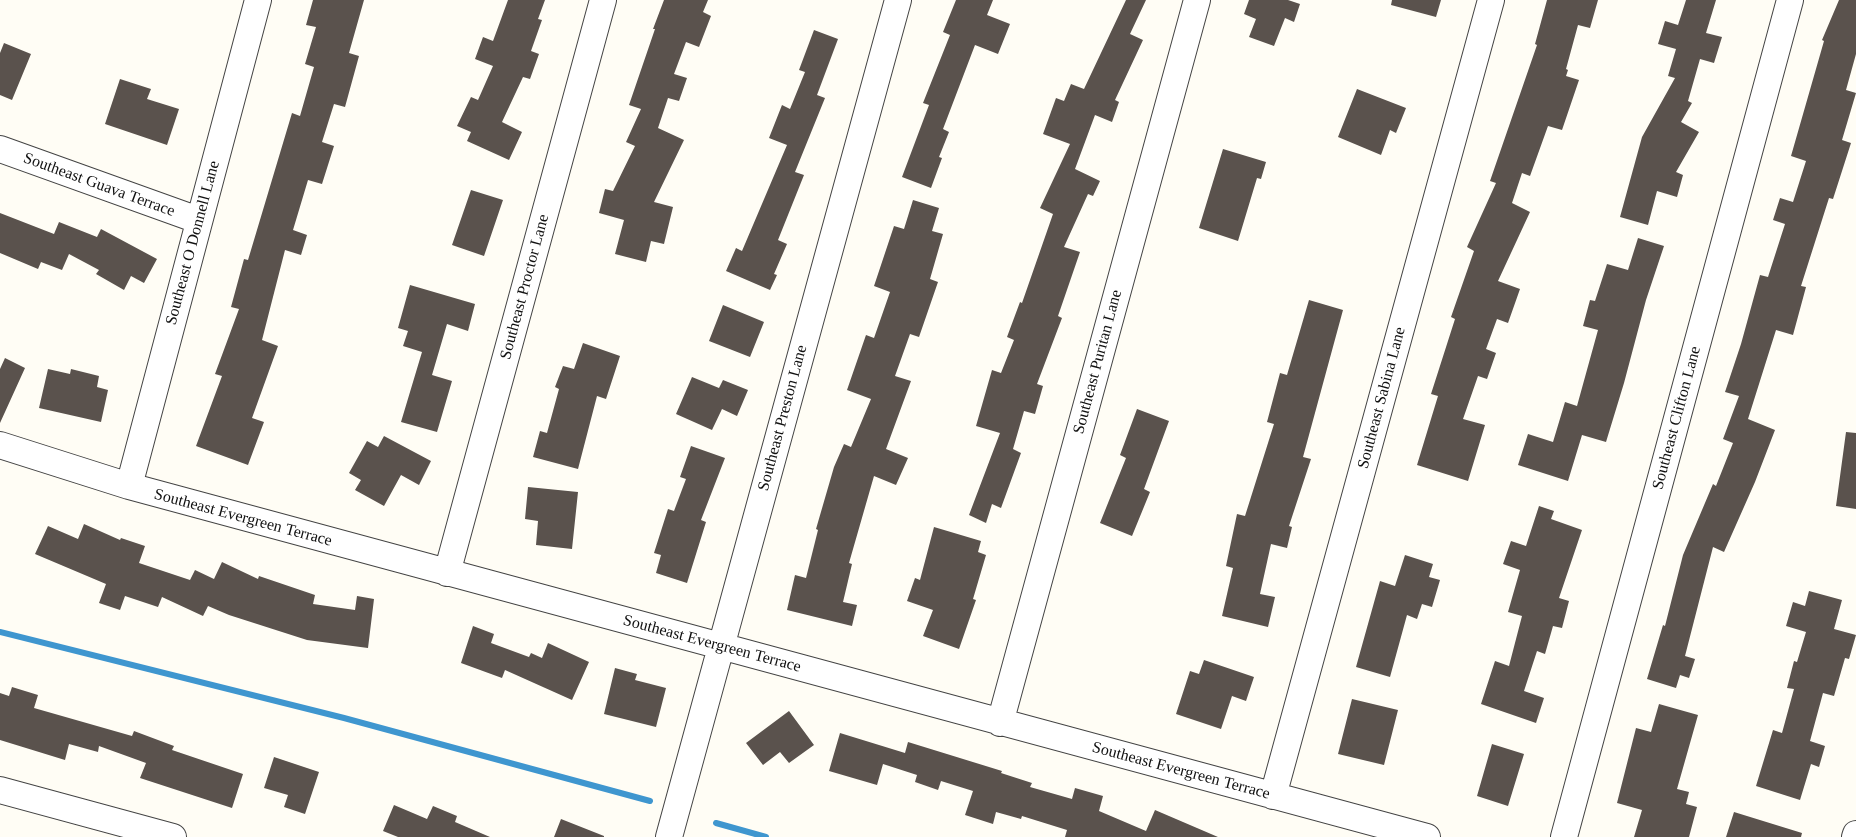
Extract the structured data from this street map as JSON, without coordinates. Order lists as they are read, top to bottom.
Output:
{
  "streets": {
    "street": [
      "Southeast Guava Terrace",
      "Southeast O Donnell Lane",
      "Southeast Proctor Lane",
      "Southeast Puritan Lane",
      "Southeast Sabina Lane",
      "Southeast Preston Lane",
      "Southeast Clifton Lane",
      "Southeast Evergreen Terrace"
    ]
  },
  "crossings": [
    ["Southeast Guava Terrace", "Southeast O Donnell Lane"],
    ["Southeast O Donnell Lane", "Southeast Evergreen Terrace"],
    ["Southeast Proctor Lane", "Southeast Evergreen Terrace"],
    ["Southeast Puritan Lane", "Southeast Evergreen Terrace"],
    ["Southeast Sabina Lane", "Southeast Evergreen Terrace"],
    ["Southeast Preston Lane", "Southeast Evergreen Terrace"]
  ]
}
